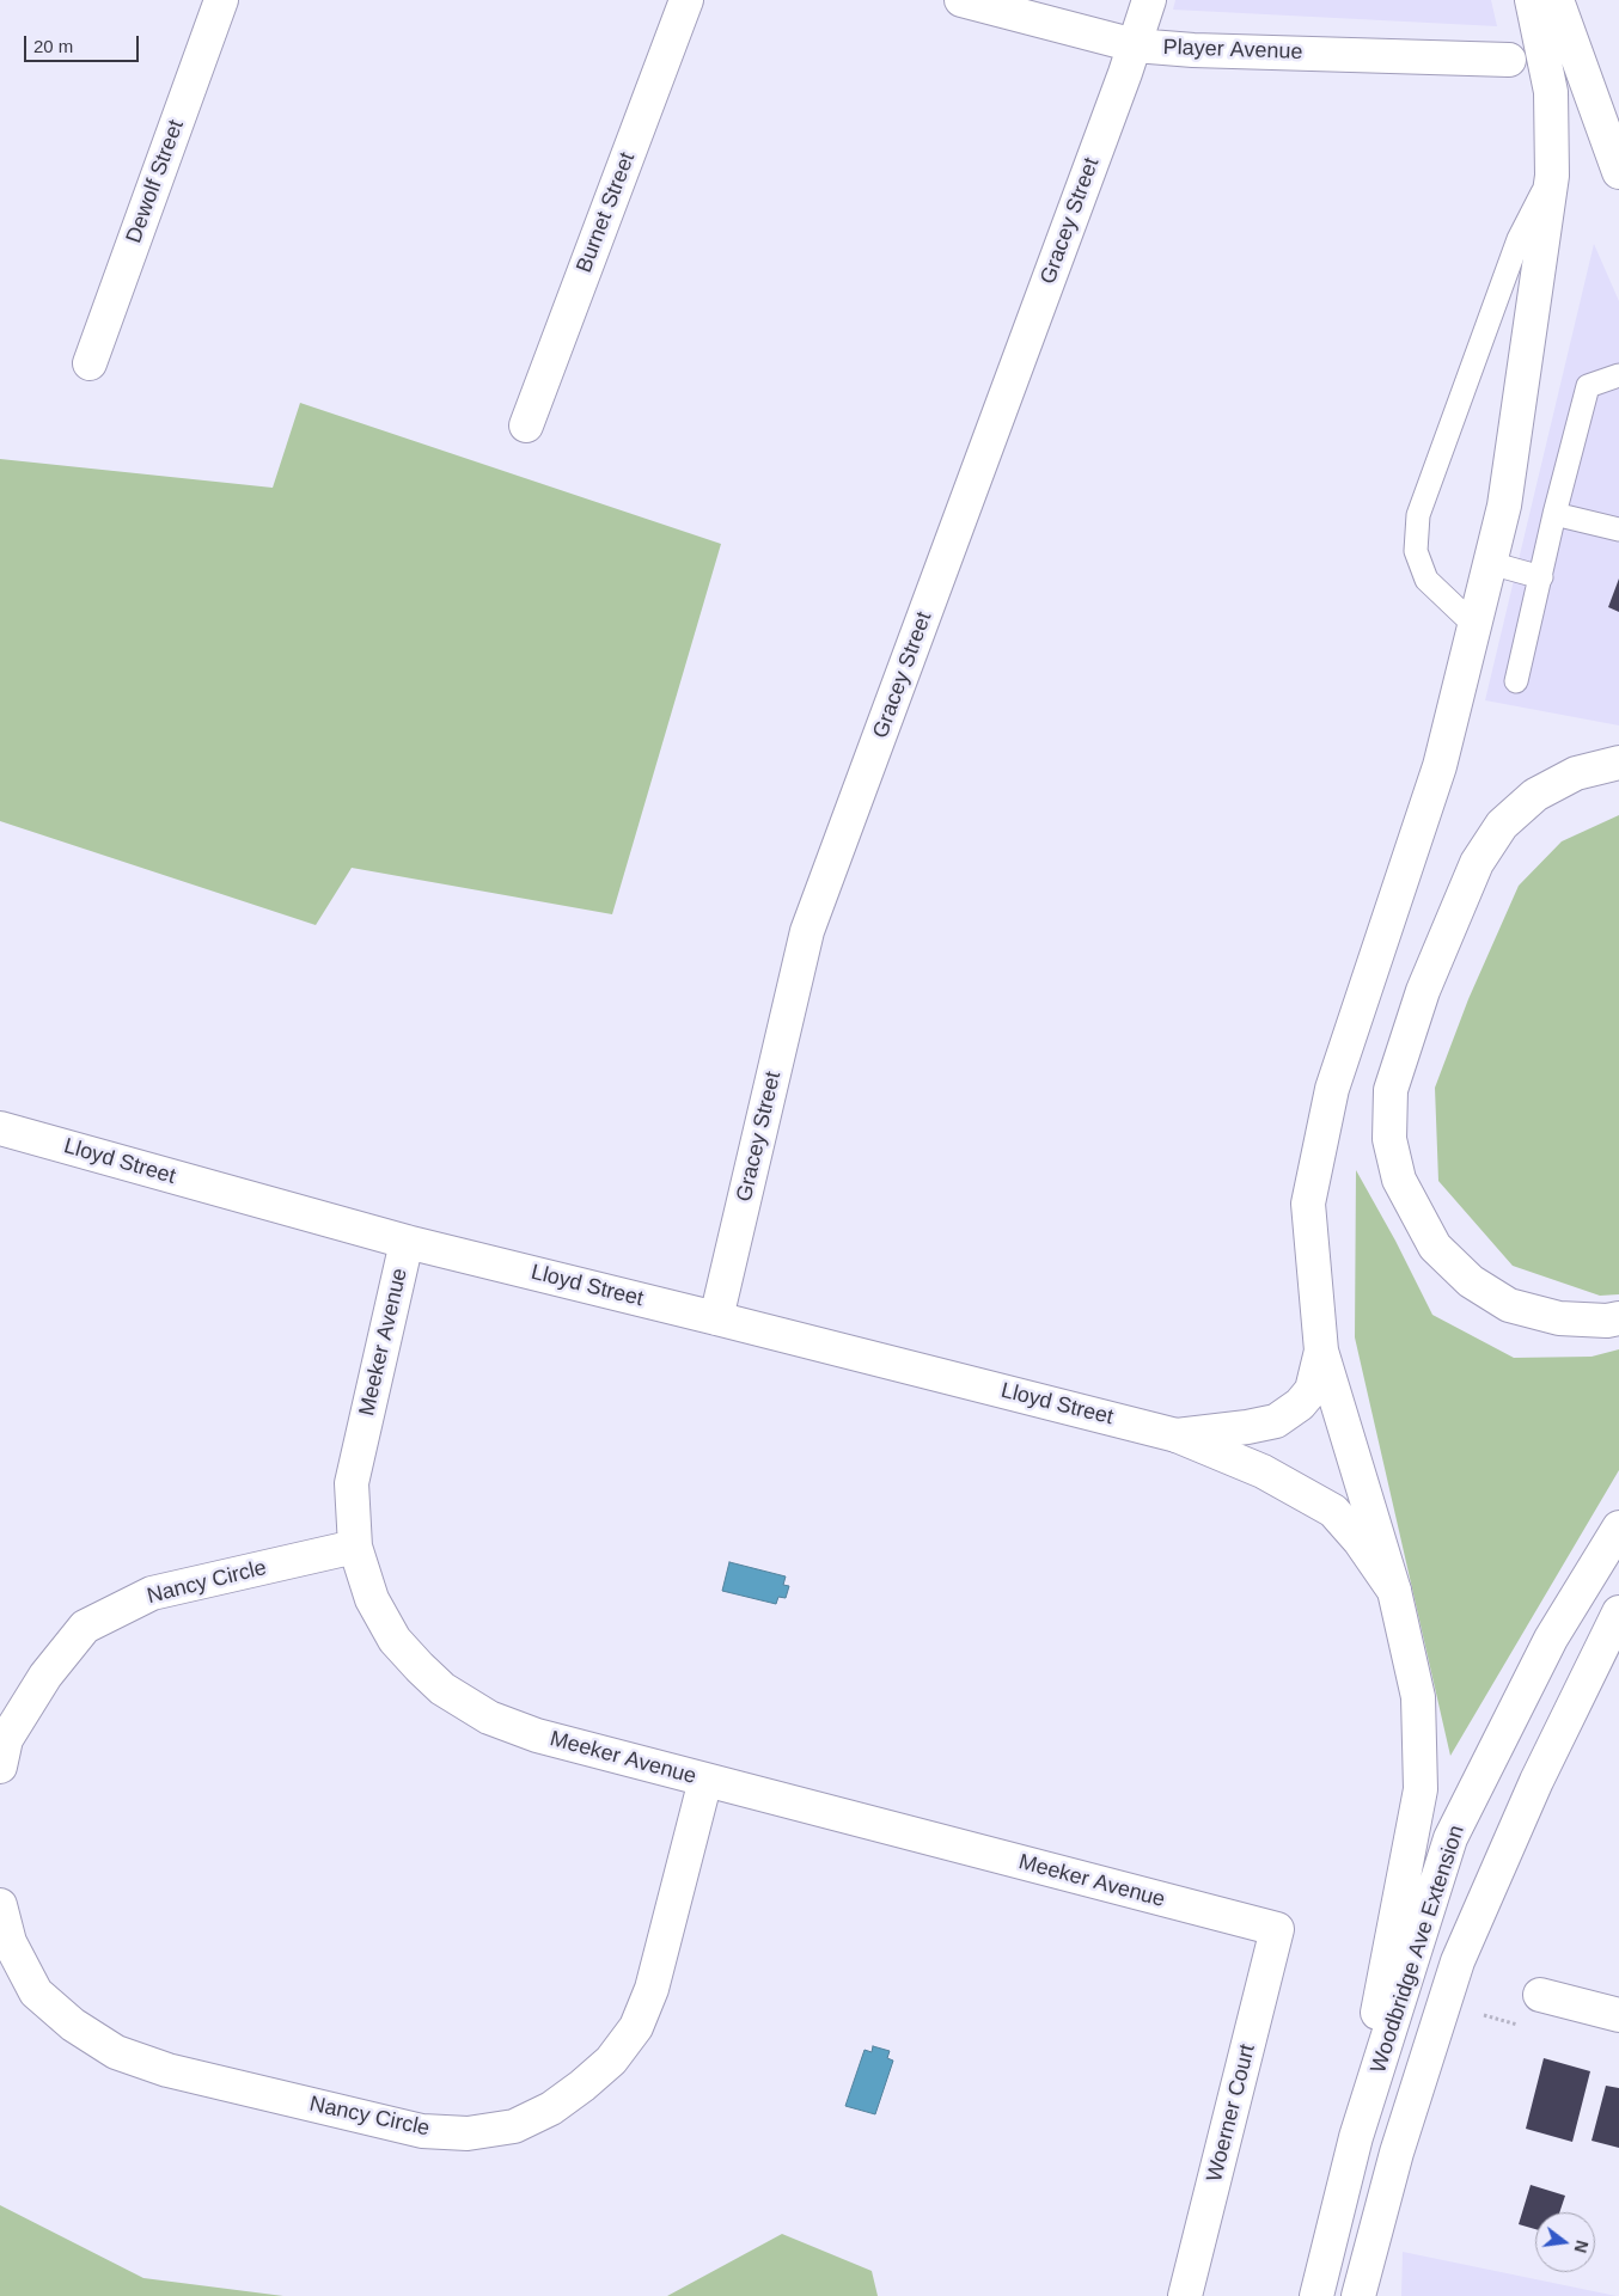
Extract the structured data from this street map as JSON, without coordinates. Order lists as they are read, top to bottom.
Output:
{
  "streets": {
    "main road": [
      "Player Avenue",
      "Dewolf Street",
      "Burnet Street",
      "Gracey Street",
      "Lloyd Street",
      "Meeker Avenue",
      "Nancy Circle",
      "Woodbridge Ave Extension",
      "Woerner Court"
    ]
  },
  "crossings": [
    ["Player Avenue", "Gracey Street"],
    ["Gracey Street", "Lloyd Street"],
    ["Lloyd Street", "Meeker Avenue"],
    ["Meeker Avenue", "Nancy Circle"],
    ["Meeker Avenue", "Woerner Court"]
  ],
  "scale_bar": "20 m",
  "north": "right"
}
